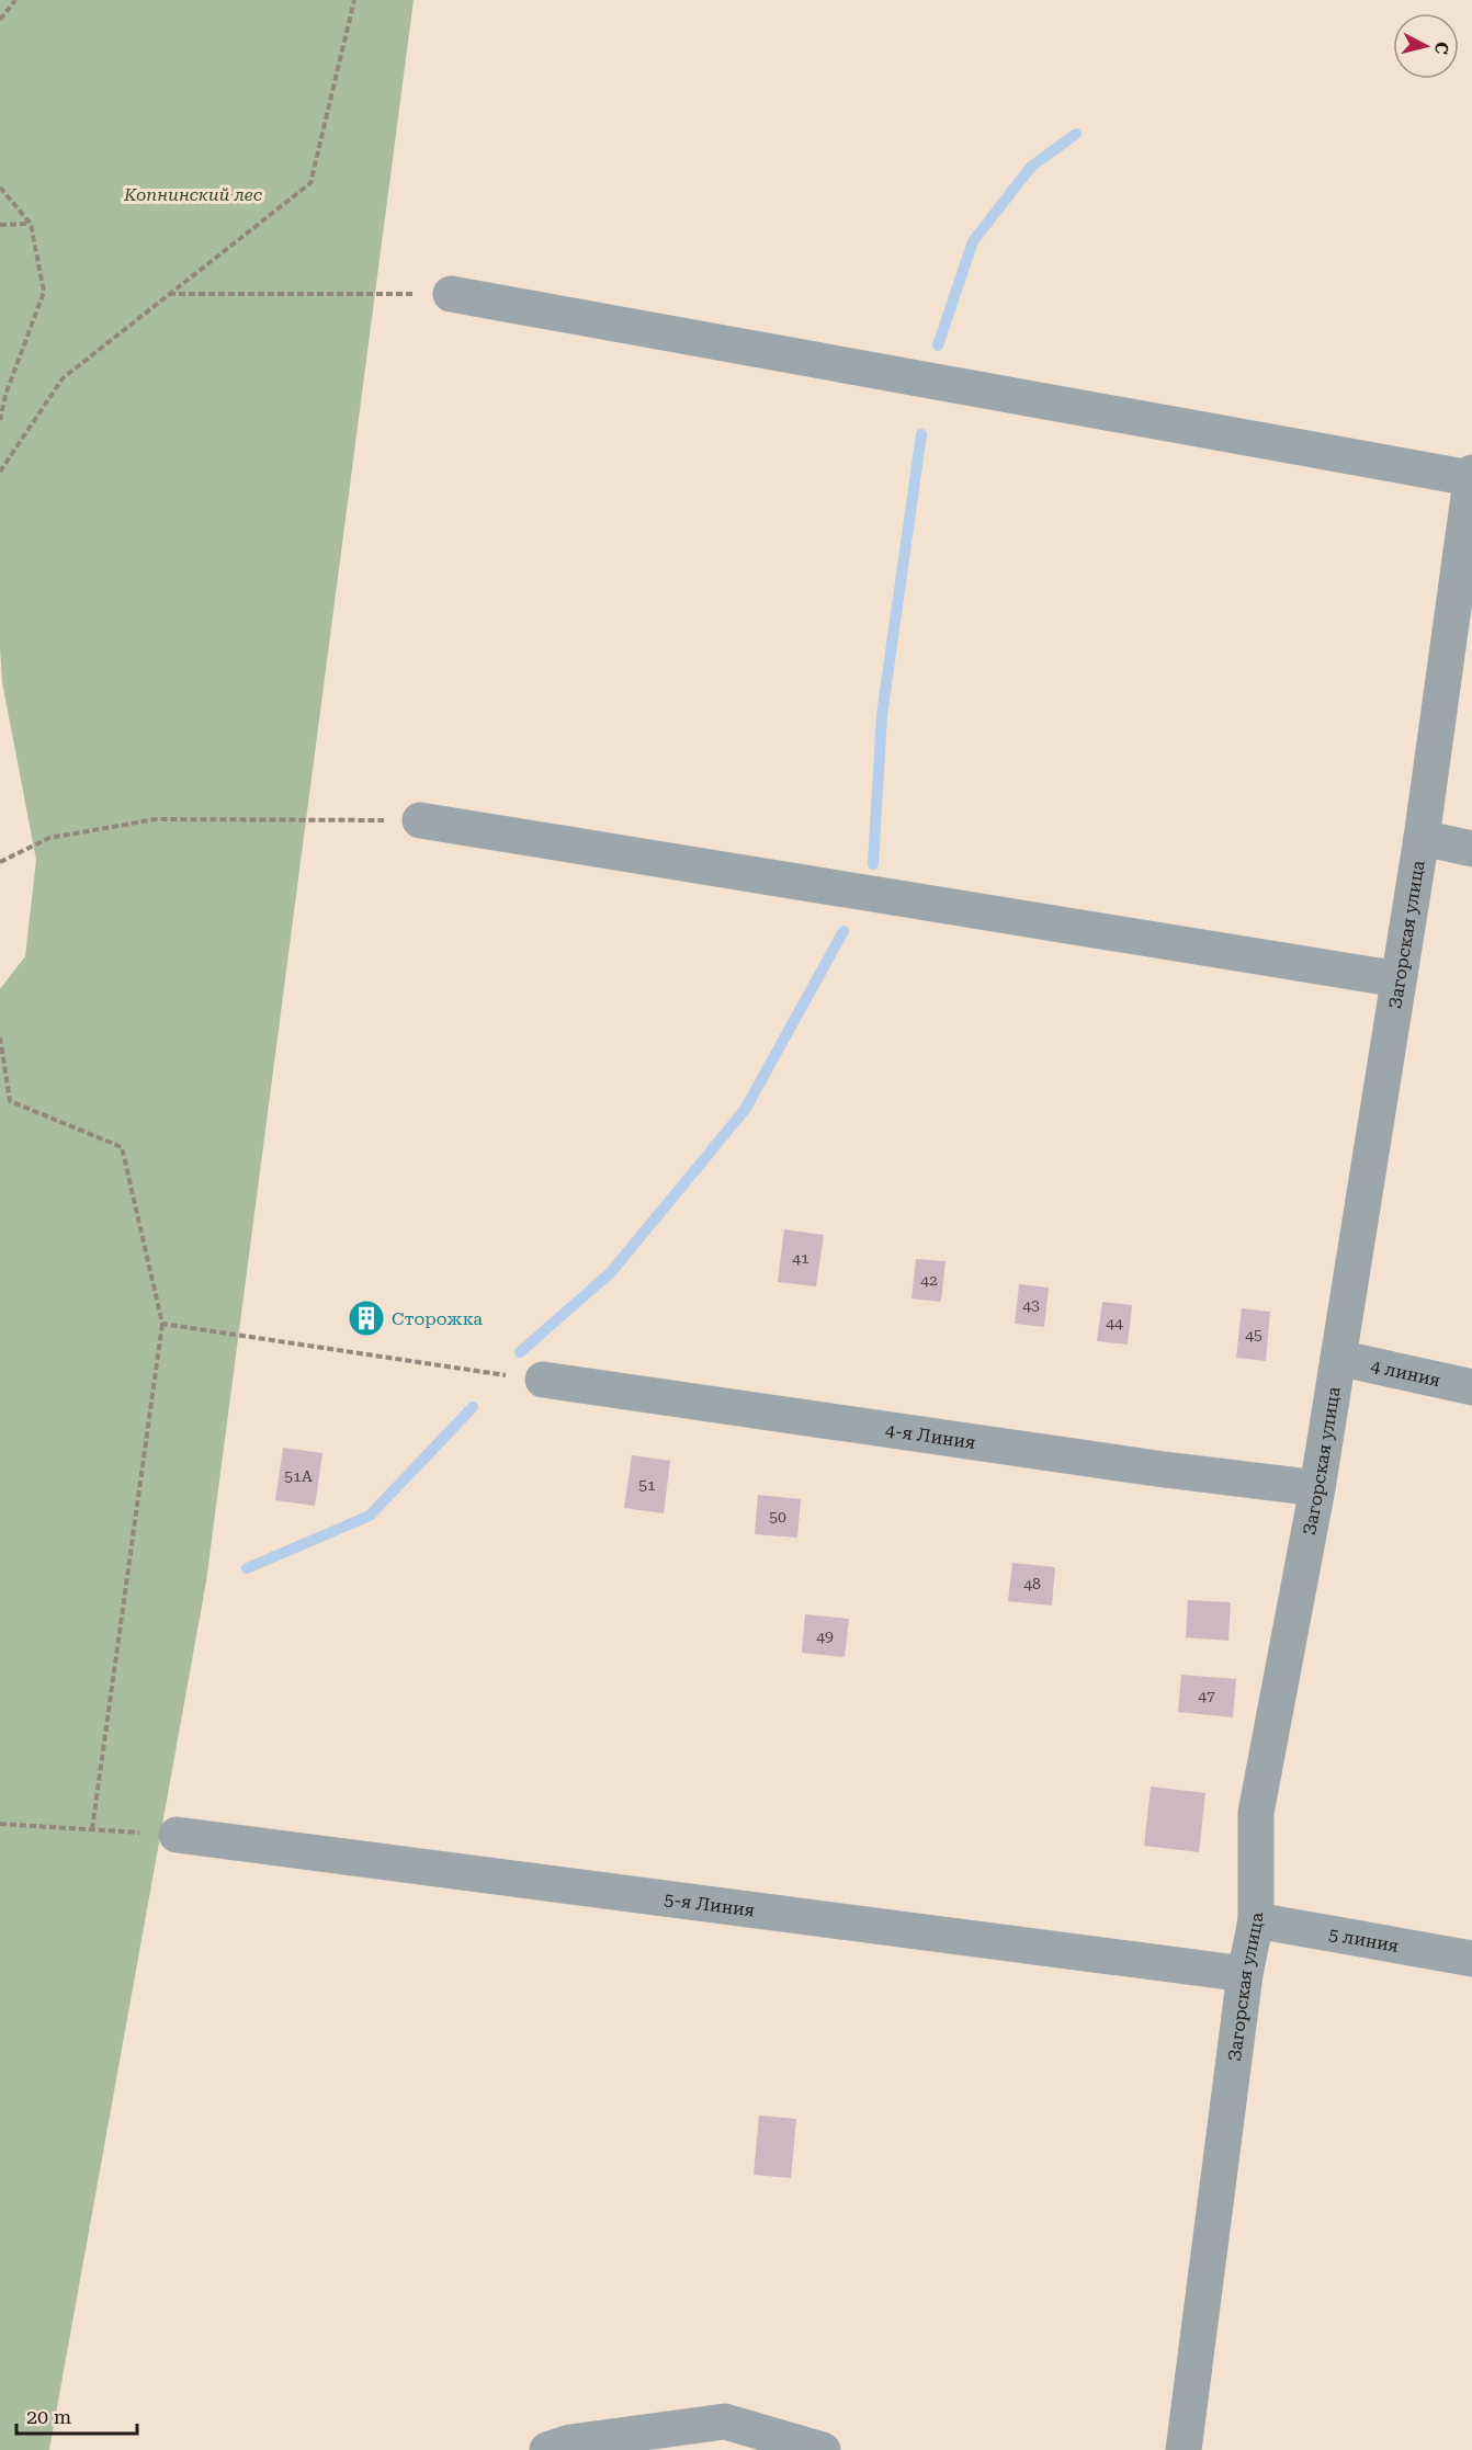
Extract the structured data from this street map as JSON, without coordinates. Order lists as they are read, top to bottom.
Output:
{
  "streets": {
    "street": [
      "Загорская улица",
      "4 линия",
      "4-я Линия",
      "5-я Линия",
      "5 линия"
    ]
  },
  "crossings": [
    ["Загорская улица", "4 линия"],
    ["Загорская улица", "4-я Линия"],
    ["Загорская улица", "5-я Линия"],
    ["Загорская улица", "5 линия"]
  ],
  "parks": ["Копнинский лес"],
  "places": {
    "building": ["Сторожка"]
  },
  "house_numbers": [
    "41",
    "42",
    "43",
    "44",
    "45",
    "51А",
    "51",
    "50",
    "48",
    "49",
    "47"
  ],
  "scale_bar": "20 m",
  "north": "right"
}
